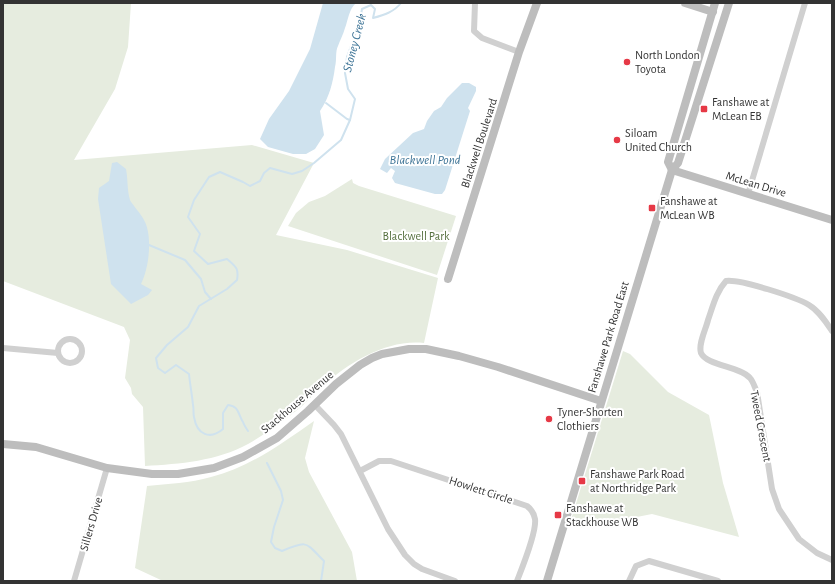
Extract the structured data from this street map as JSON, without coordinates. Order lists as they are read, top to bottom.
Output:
{
  "streets": {
    "street": [
      "Blackwell Boulevard",
      "McLean Drive",
      "Fanshawe Park Road East",
      "Stackhouse Avenue",
      "Tweed Crescent",
      "Howlett Circle",
      "Sillers Drive"
    ]
  },
  "crossings": [
    ["McLean Drive", "Fanshawe Park Road East"],
    ["Fanshawe Park Road East", "Stackhouse Avenue"],
    ["Stackhouse Avenue", "Sillers Drive"]
  ],
  "water": ["Stoney Creek", "Blackwell Pond"],
  "parks": ["Blackwell Park"],
  "places": {
    "other": ["North London Toyota", "Siloam United Church", "Tyner-Shorten Clothiers"],
    "transit": [
      "Fanshawe at McLean EB",
      "Fanshawe at McLean WB",
      "Fanshawe Park Road at Northridge Park",
      "Fanshawe at Stackhouse WB"
    ]
  }
}
